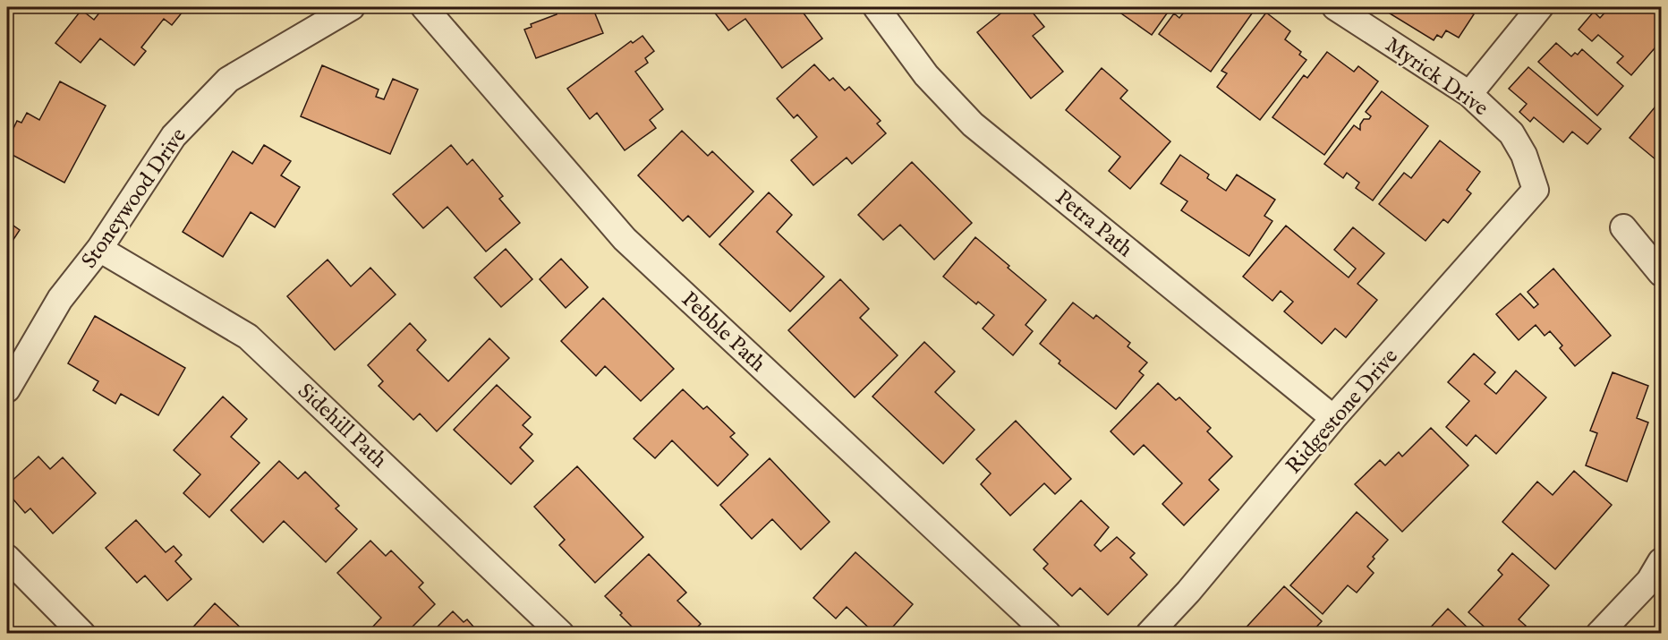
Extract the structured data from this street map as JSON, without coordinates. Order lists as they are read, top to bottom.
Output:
{
  "streets": {
    "street": [
      "Myrick Drive",
      "Stoneywood Drive",
      "Petra Path",
      "Pebble Path",
      "Ridgestone Drive",
      "Sidehill Path"
    ]
  },
  "crossings": [
    ["Myrick Drive", "Ridgestone Drive"],
    ["Stoneywood Drive", "Sidehill Path"],
    ["Petra Path", "Ridgestone Drive"]
  ]
}
